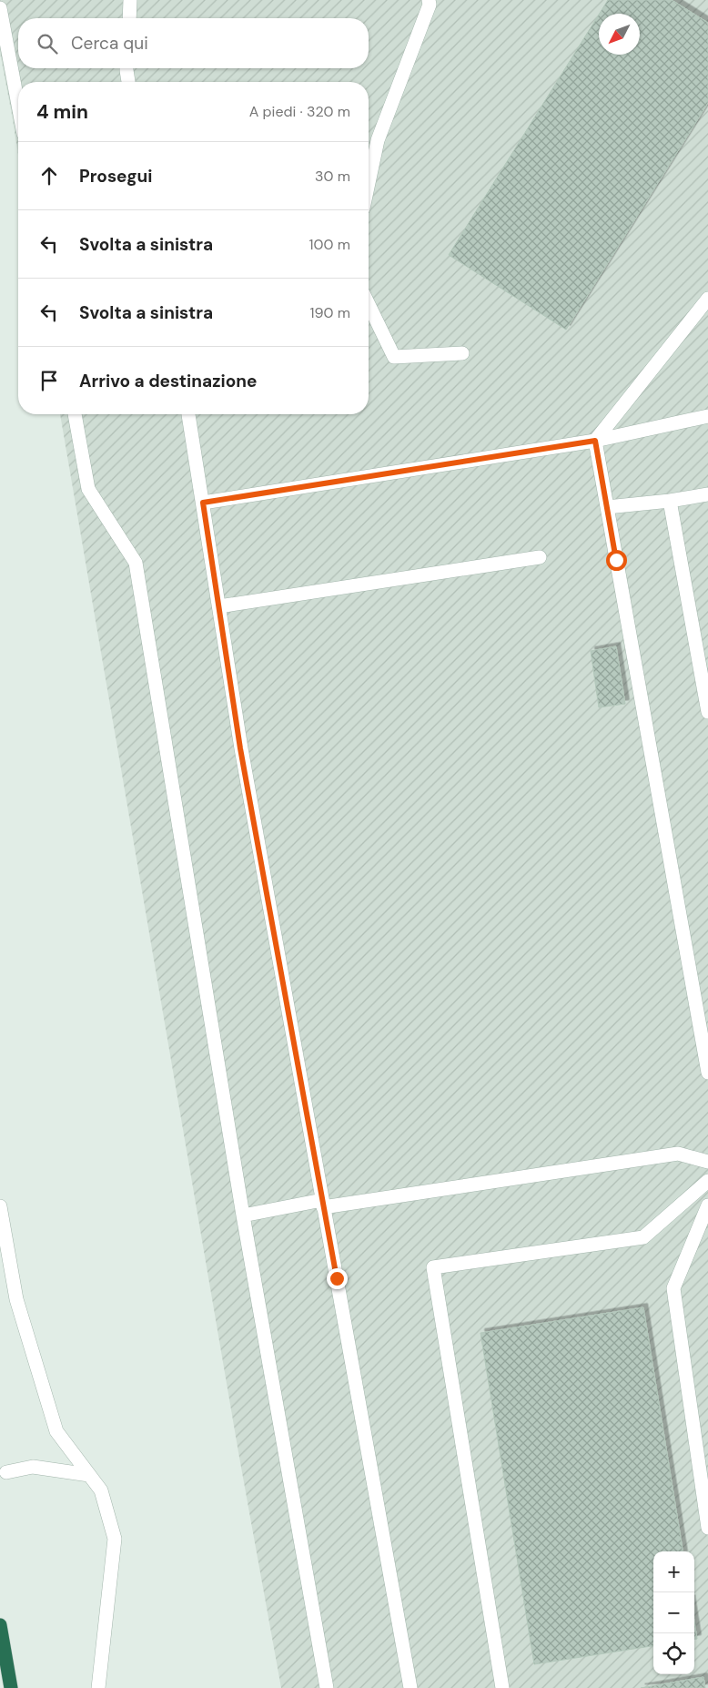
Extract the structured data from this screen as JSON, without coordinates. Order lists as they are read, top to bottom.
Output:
{
  "north": "bottom left",
  "page": {
    "search": "Cerca qui",
    "heading": ["4 min", "A piedi · 320 m"],
    "list": [
      ["Prosegui", "30 m"],
      ["Svolta a sinistra", "100 m"],
      ["Svolta a sinistra", "190 m"],
      "Arrivo a destinazione"
    ],
    "map_buttons": ["+", "−"]
  }
}
